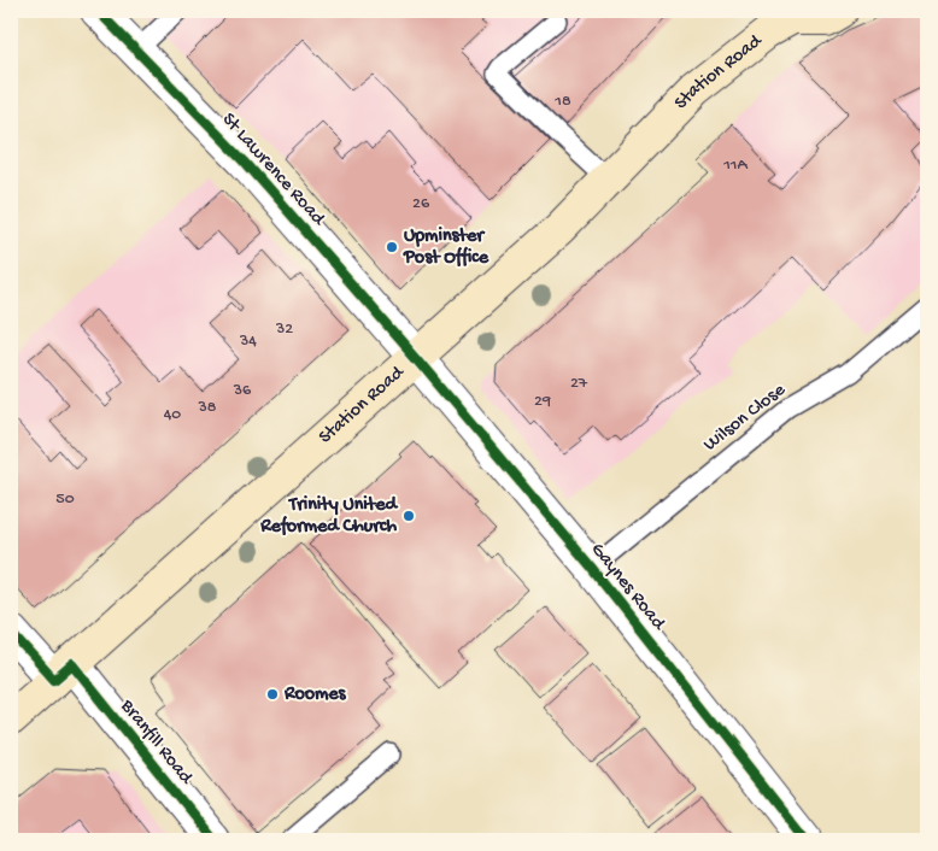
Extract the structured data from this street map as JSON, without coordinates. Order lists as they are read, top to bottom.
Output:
{
  "streets": {
    "street": [
      "Station Road",
      "St Lawrence Road",
      "Gaynes Road",
      "Branfill Road"
    ],
    "lane": ["Wilson Close"]
  },
  "crossings": [
    ["Station Road", "St Lawrence Road"],
    ["Station Road", "Gaynes Road"],
    ["Station Road", "Branfill Road"],
    ["St Lawrence Road", "Gaynes Road"],
    ["Wilson Close", "Gaynes Road"]
  ],
  "places": ["Upminster Post Office", "Trinity United Reformed Church", "Roomes"],
  "house_numbers": [
    "18",
    "11A",
    "26",
    "32",
    "34",
    "27",
    "36",
    "29",
    "38",
    "40",
    "50"
  ]
}
